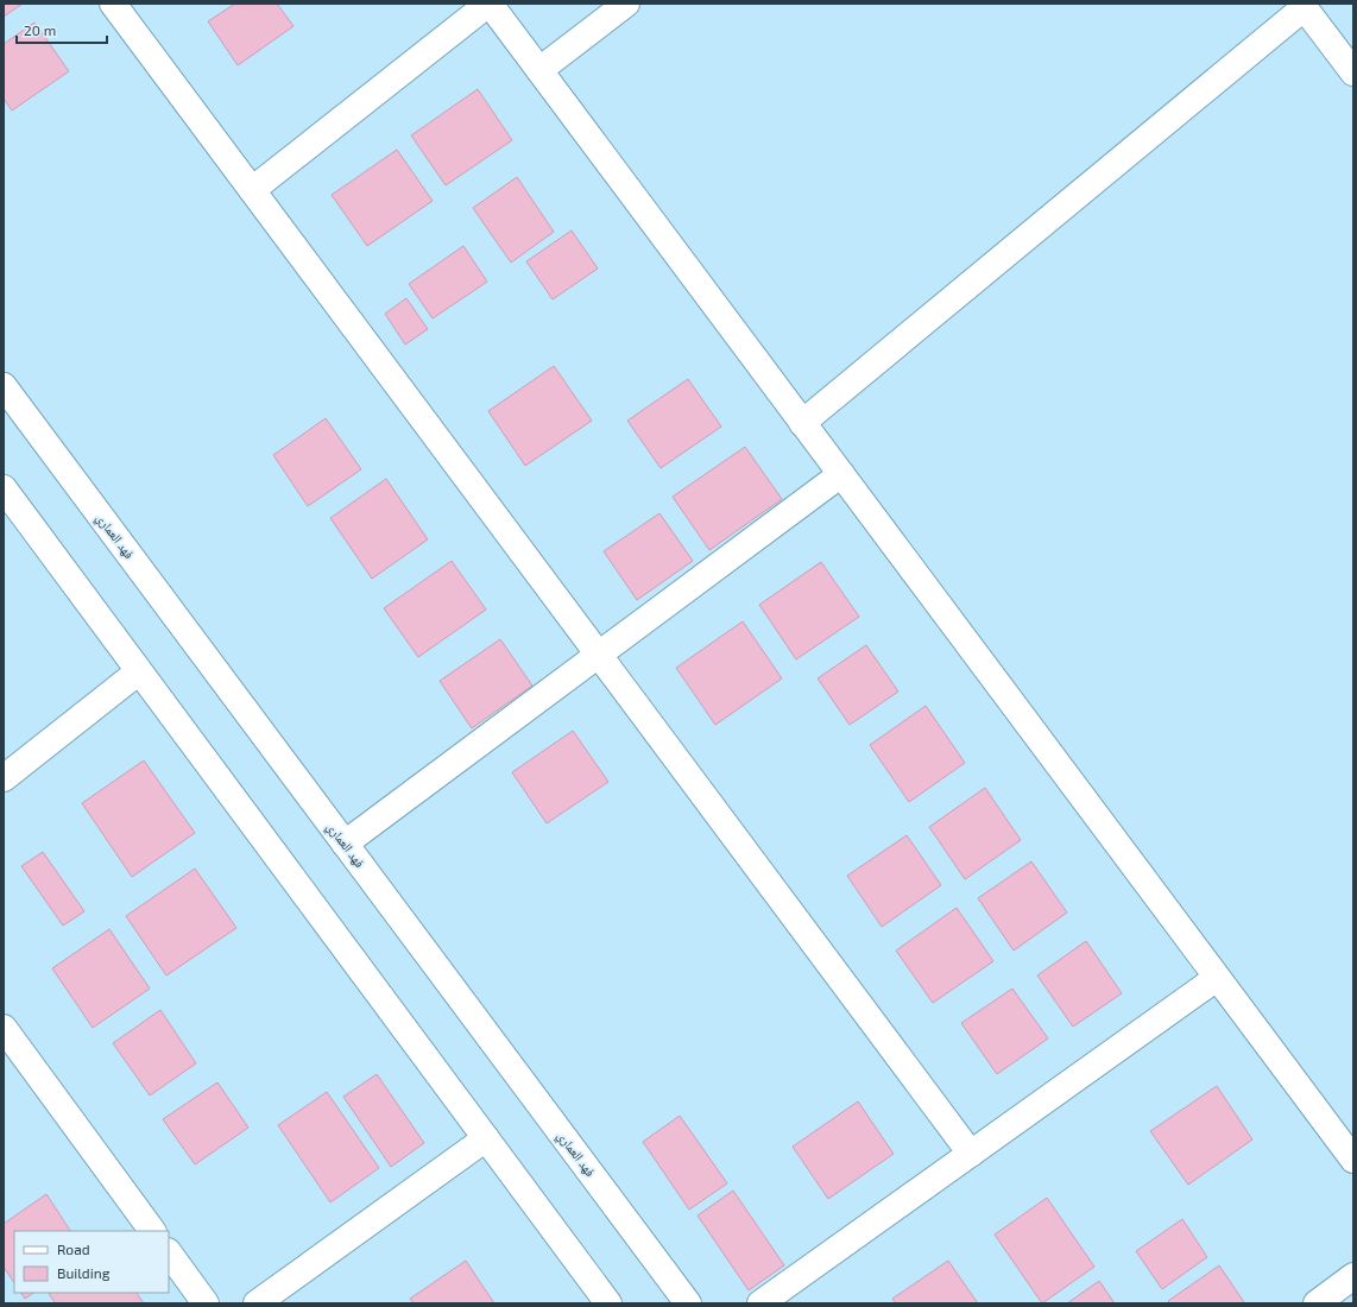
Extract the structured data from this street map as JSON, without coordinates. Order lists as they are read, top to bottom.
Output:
{
  "streets": {
    "street": ["فهد العماري"]
  },
  "legend": ["Road", "Building"],
  "scale_bar": "20 m"
}
